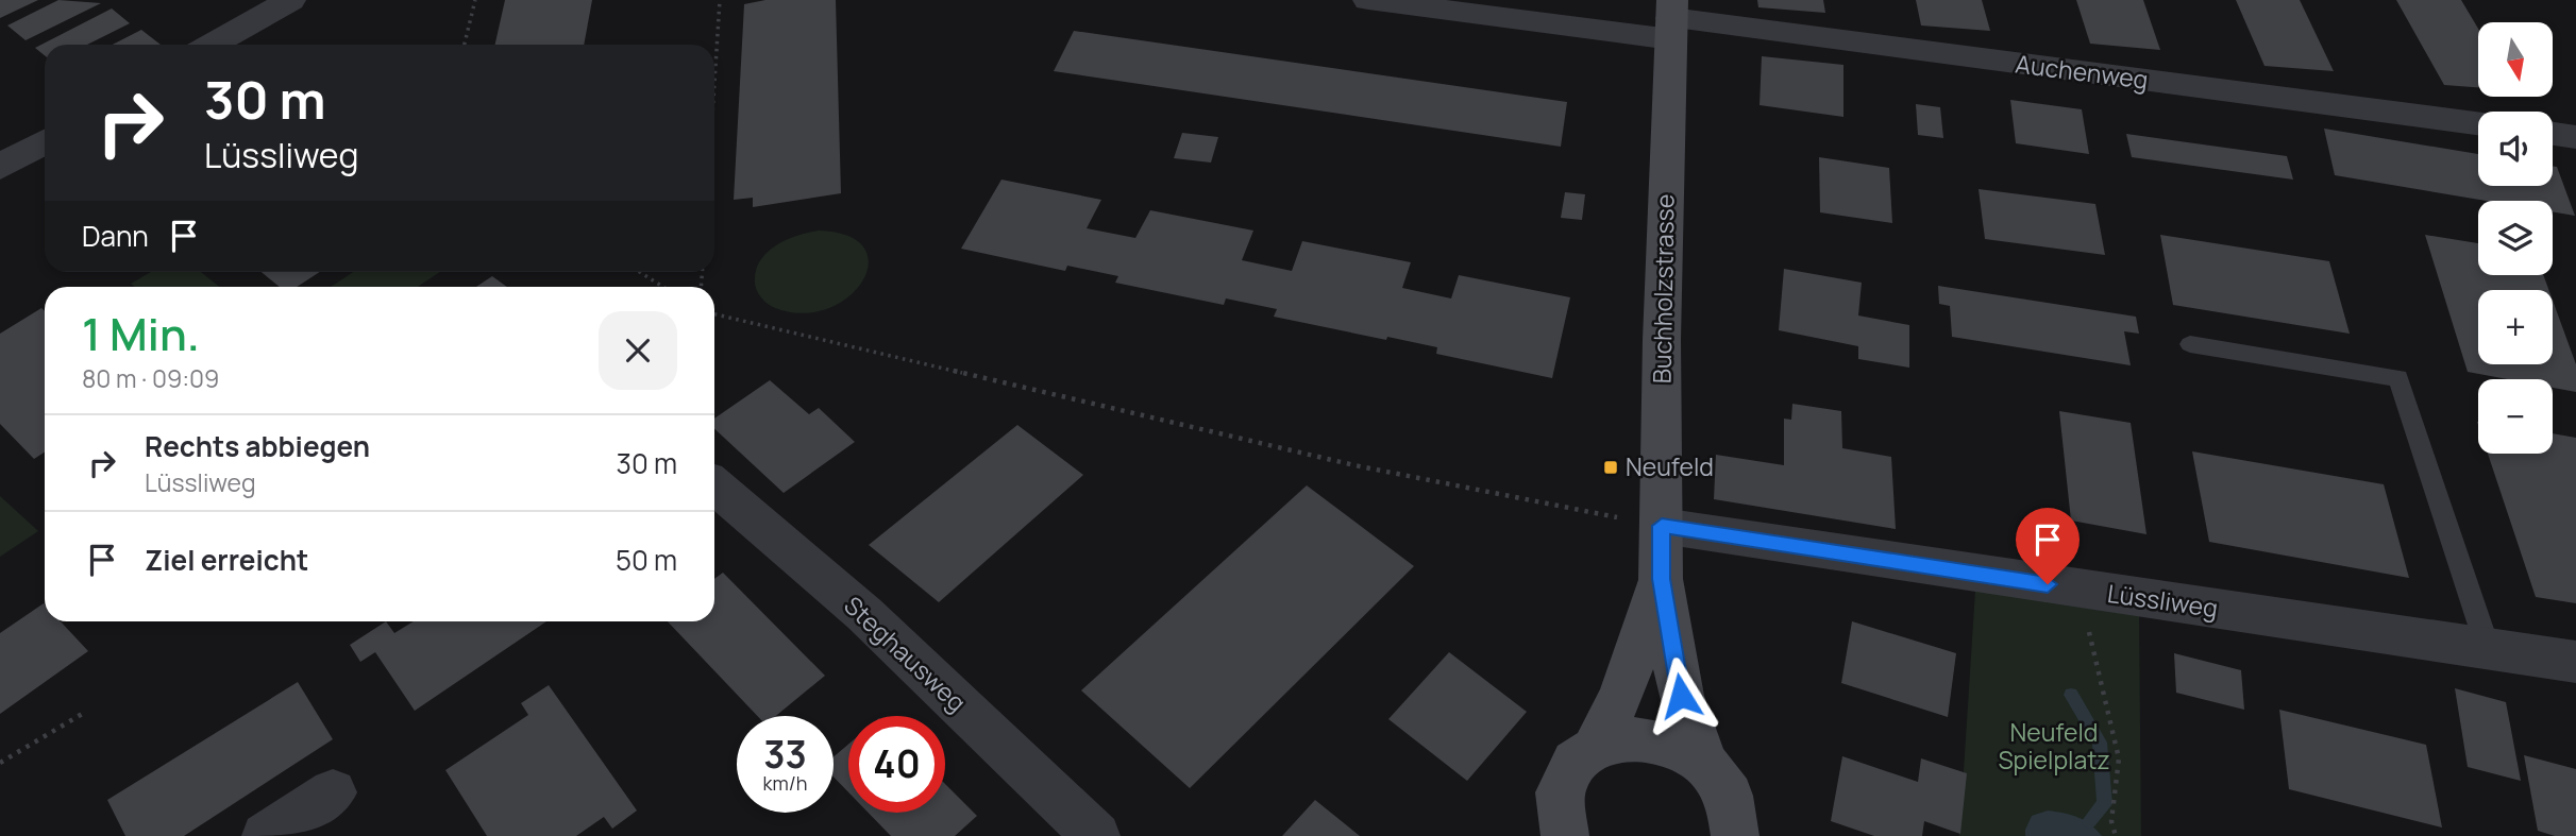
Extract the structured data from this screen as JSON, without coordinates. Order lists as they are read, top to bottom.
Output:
{
  "streets": {
    "street": [
      "Auchenweg",
      "Buchholzstrasse",
      "Lüssliweg",
      "Steghausweg"
    ]
  },
  "crossings": [
    ["Auchenweg", "Buchholzstrasse"],
    ["Buchholzstrasse", "Lüssliweg"]
  ],
  "parks": ["Neufeld Spielplatz"],
  "places": {
    "transit": ["Neufeld"]
  },
  "north": "bottom",
  "page": {
    "map_buttons": ["+", "−"],
    "turn": ["30 m", "Lüssliweg"],
    "then": "Dann",
    "heading": ["1 Min.", "80 m · 09:09"],
    "list": [
      {
        "name": "Rechts abbiegen",
        "note": "Lüssliweg",
        "value": "30 m"
      },
      {
        "name": "Ziel erreicht",
        "value": "50 m"
      }
    ],
    "speed": "33 km/h",
    "limit": "40"
  }
}
